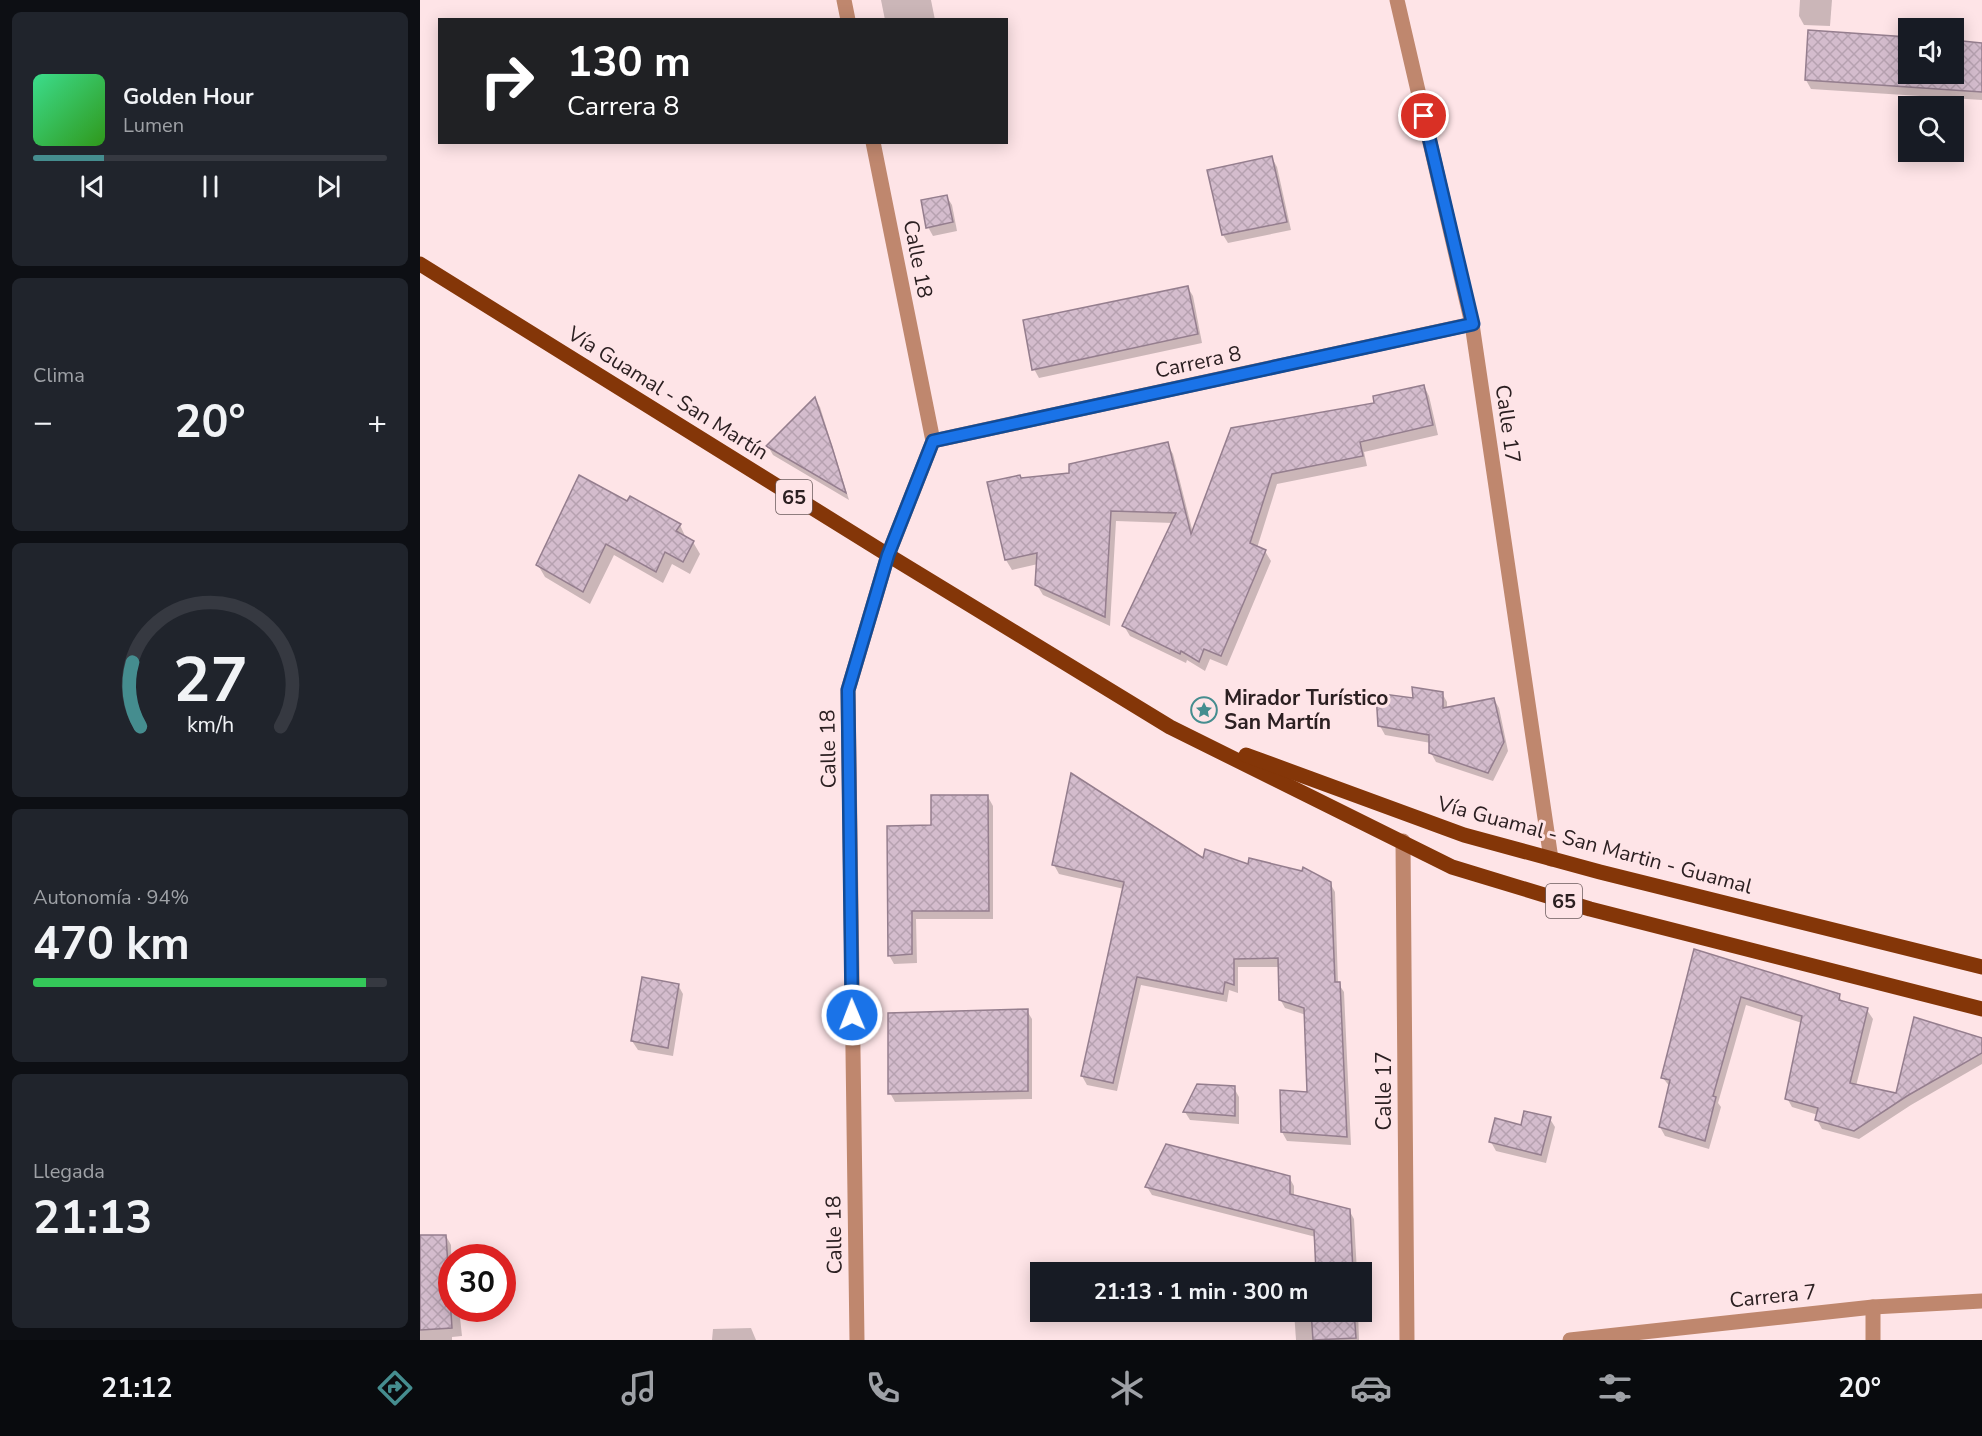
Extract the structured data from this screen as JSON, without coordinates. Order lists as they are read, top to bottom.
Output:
{
  "streets": {
    "main road": ["Vía Guamal - San Martín", "65", "Vía Guamal - San Martin - Guamal"],
    "street": [
      "Calle 18",
      "Carrera 8",
      "Calle 17",
      "Carrera 7"
    ]
  },
  "crossings": [
    ["Calle 18", "Carrera 8"],
    ["Calle 18", "Vía Guamal - San Martín"],
    ["Carrera 8", "Calle 17"],
    ["Vía Guamal - San Martín", "65"],
    ["Vía Guamal - San Martín", "Vía Guamal - San Martin - Guamal"],
    ["Calle 17", "65"],
    ["Calle 17", "Vía Guamal - San Martin - Guamal"],
    ["65", "Vía Guamal - San Martin - Guamal"]
  ],
  "places": {
    "place": ["Mirador Turístico San Martín"]
  },
  "page": {
    "turn": ["130 m", "Carrera 8"],
    "song": ["Golden Hour", "Lumen"],
    "tile": [
      "Clima",
      ["Autonomía · 94%", "470 km"],
      ["Llegada", "21:13"]
    ],
    "heat": ["−", "20°", "+"],
    "limit": "30",
    "trip": "21:13 · 1 min · 300 m",
    "tabs": ["21:12", "20°"],
    "gauge": ["27", "km/h"]
  }
}
